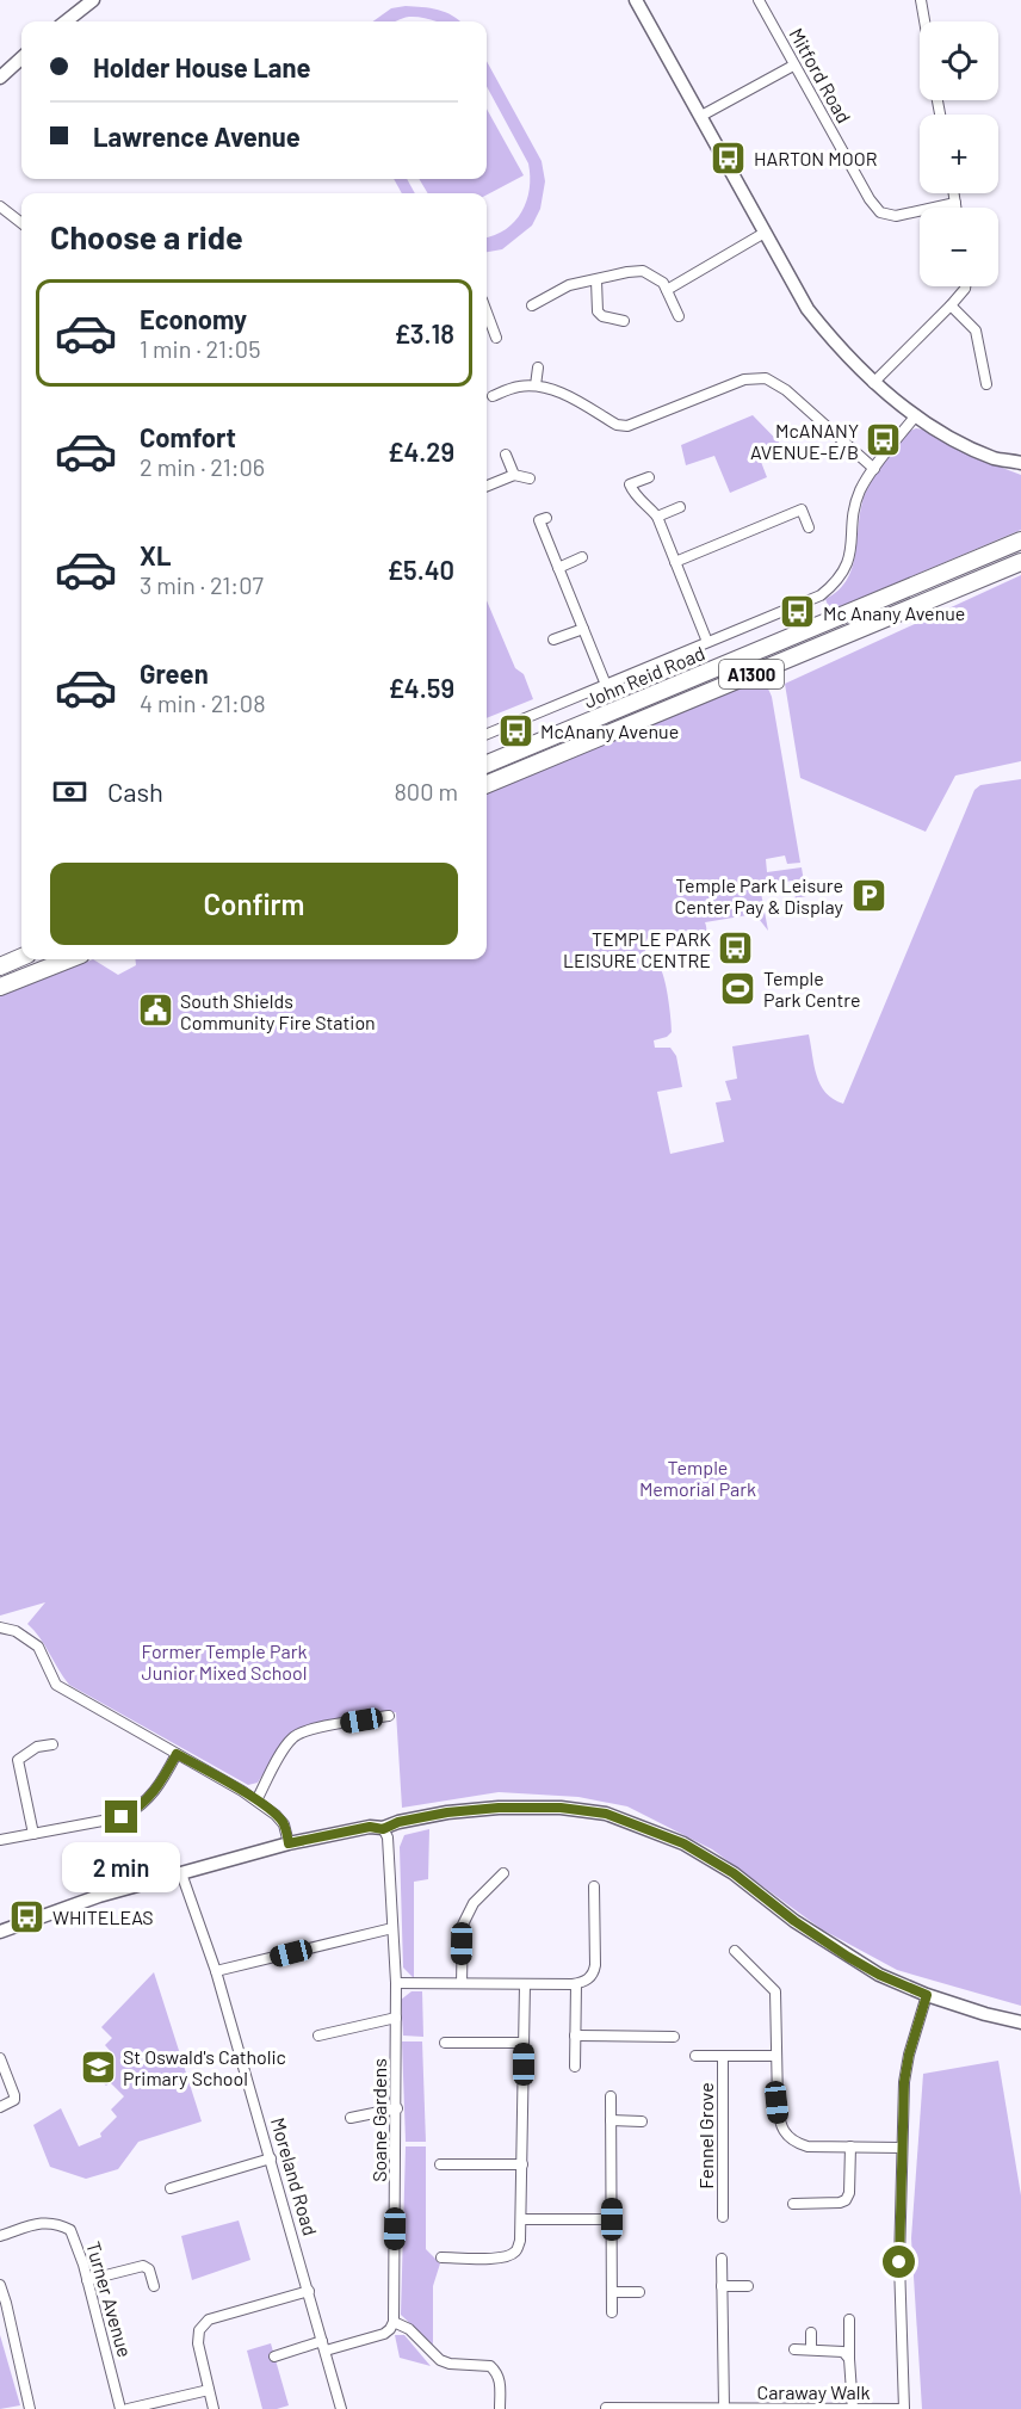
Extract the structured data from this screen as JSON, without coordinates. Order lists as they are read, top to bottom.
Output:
{
  "streets": {
    "highway": ["A1300", "John Reid Road"],
    "street": [
      "Mitford Road",
      "Soane Gardens",
      "Fennel Grove",
      "Moreland Road",
      "Turner Avenue",
      "Caraway Walk"
    ]
  },
  "parks": ["Temple Memorial Park", "Former Temple Park Junior Mixed School"],
  "places": {
    "bus stop": [
      "HARTON MOOR",
      "McANANY AVENUE-E/B",
      "Mc Anany Avenue",
      "McAnany Avenue",
      "TEMPLE PARK LEISURE CENTRE",
      "WHITELEAS"
    ],
    "parking": ["Temple Park Leisure Center Pay & Display"],
    "sports": ["Temple Park Centre"],
    "public building": ["South Shields Community Fire Station"],
    "school or university": ["St Oswald's Catholic Primary School"]
  },
  "page": {
    "map_buttons": ["+", "−"],
    "banner": ["Holder House Lane", "Lawrence Avenue"],
    "heading": "Choose a ride",
    "list": [
      {
        "name": "Economy",
        "note": "1 min · 21:05",
        "value": "£3.18"
      },
      {
        "name": "Comfort",
        "note": "2 min · 21:06",
        "value": "£4.29"
      },
      {
        "name": "XL",
        "note": "3 min · 21:07",
        "value": "£5.40"
      },
      {
        "name": "Green",
        "note": "4 min · 21:08",
        "value": "£4.59"
      }
    ],
    "pay": ["Cash", "800 m"],
    "buttons": "Confirm",
    "bubble": "2 min"
  }
}
